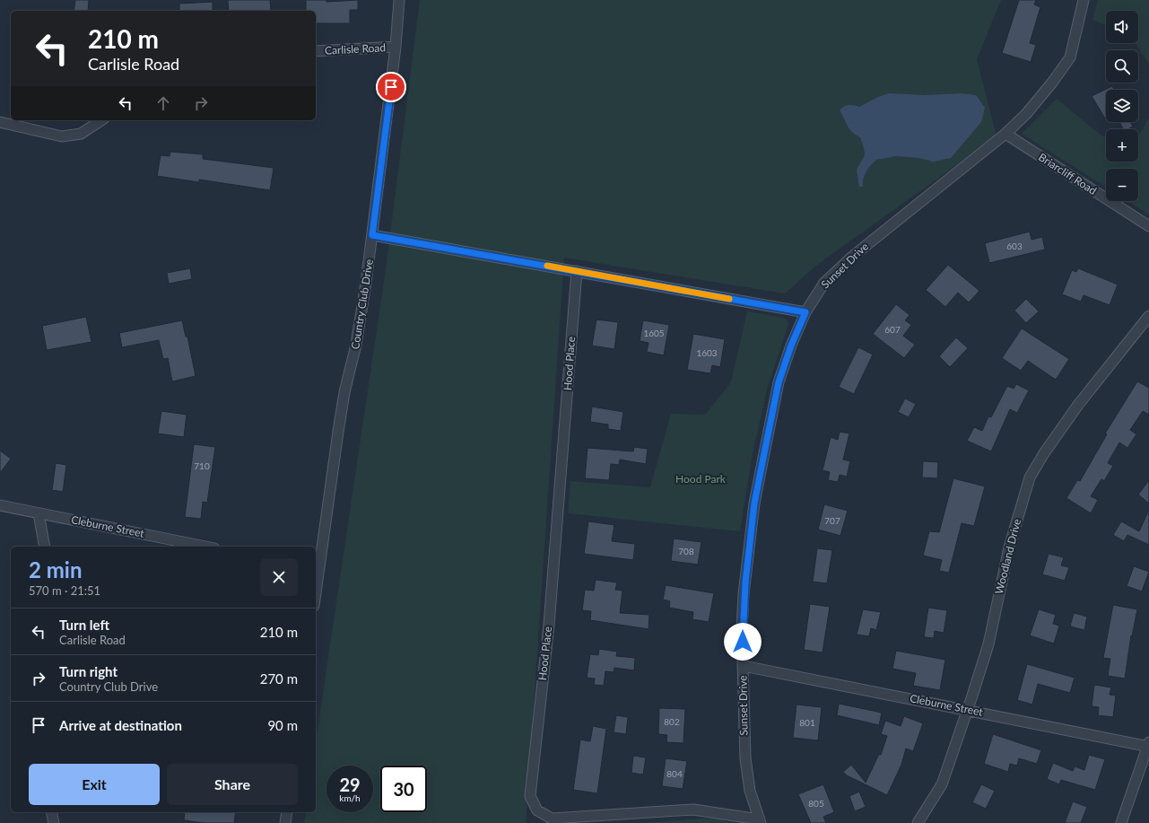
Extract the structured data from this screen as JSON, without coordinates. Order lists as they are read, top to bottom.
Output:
{
  "streets": {
    "street": [
      "Carlisle Road",
      "Briarcliff Road",
      "Sunset Drive",
      "Country Club Drive",
      "Hood Place",
      "Cleburne Street",
      "Woodland Drive"
    ]
  },
  "crossings": [
    ["Carlisle Road", "Country Club Drive"],
    ["Briarcliff Road", "Sunset Drive"],
    ["Sunset Drive", "Hood Place"],
    ["Sunset Drive", "Cleburne Street"],
    ["Cleburne Street", "Woodland Drive"]
  ],
  "parks": ["Hood Park"],
  "house_numbers": [
    "603",
    "607",
    "1605",
    "1603",
    "710",
    "707",
    "708",
    "802",
    "801",
    "804",
    "805"
  ],
  "page": {
    "map_buttons": ["+", "−"],
    "turn": ["210 m", "Carlisle Road"],
    "heading": ["2 min", "570 m · 21:51"],
    "list": [
      {
        "name": "Turn left",
        "note": "Carlisle Road",
        "value": "210 m"
      },
      {
        "name": "Turn right",
        "note": "Country Club Drive",
        "value": "270 m"
      },
      {
        "name": "Arrive at destination",
        "value": "90 m"
      }
    ],
    "buttons": ["Exit", "Share"],
    "speed": "29 km/h",
    "limit": "30"
  }
}
